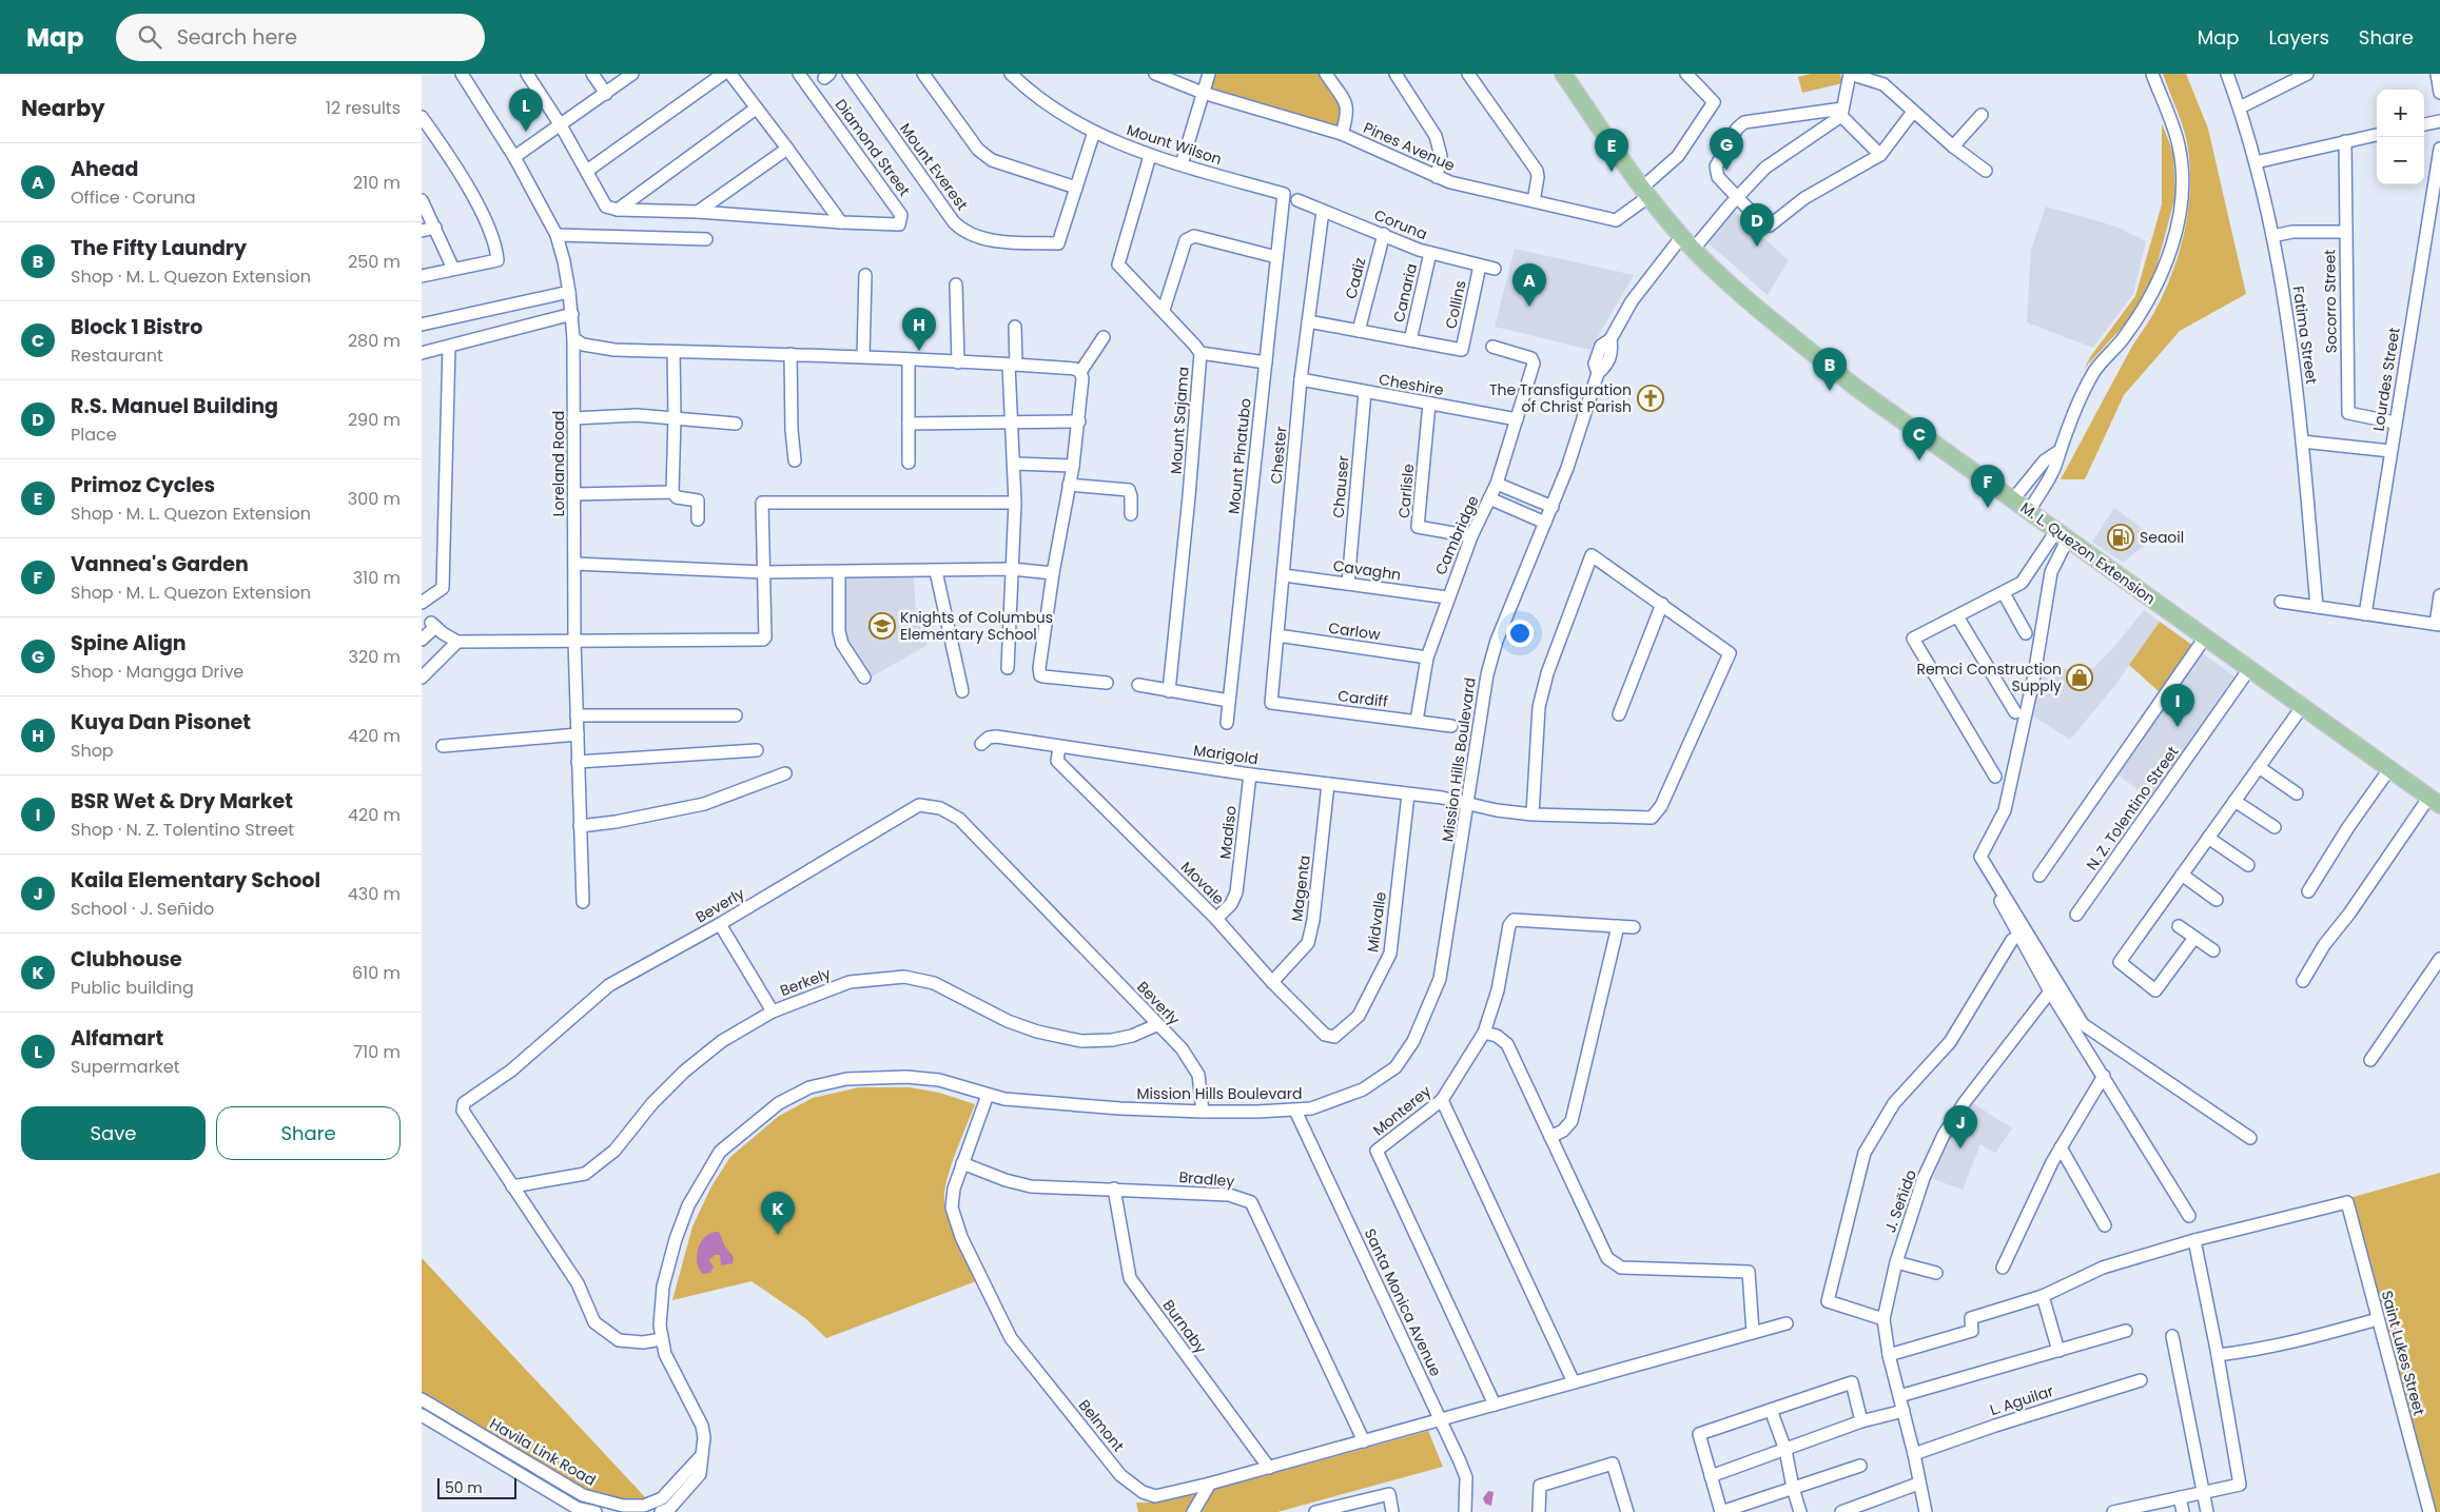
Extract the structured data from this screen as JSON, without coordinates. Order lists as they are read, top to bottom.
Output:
{
  "streets": {
    "main road": ["M. L. Quezon Extension"],
    "street": [
      "Mount Wilson",
      "Pines Avenue",
      "Diamond Street",
      "Mount Everest",
      "Coruna",
      "Cadiz",
      "Canaria",
      "Socorro Street",
      "Collins",
      "Fatima Street",
      "Lourdes Street",
      "Cheshire",
      "Mount Sajama",
      "Chester",
      "Mount Pinatubo",
      "Loreland Road",
      "Chauser",
      "Carlisle",
      "Cambridge",
      "Cavaghn",
      "Carlow",
      "Cardiff",
      "Marigold",
      "Mission Hills Boulevard",
      "N. Z. Tolentino Street",
      "Madiso",
      "Movale",
      "Magenta",
      "Beverly",
      "Midvalle",
      "Berkely",
      "Monterey",
      "Bradley",
      "J. Señido",
      "Santa Monica Avenue",
      "Burnaby",
      "Saint Lukes Street",
      "L. Aguilar",
      "Belmont",
      "Havila Link Road"
    ]
  },
  "crossings": [
    ["Mount Wilson", "Mount Everest"],
    ["Mount Wilson", "Mount Sajama"],
    ["Mount Wilson", "Mount Pinatubo"],
    ["Pines Avenue", "M. L. Quezon Extension"],
    ["Coruna", "Cadiz"],
    ["Coruna", "Canaria"],
    ["Coruna", "Collins"],
    ["Coruna", "Chester"],
    ["Canaria", "Collins"],
    ["Socorro Street", "Lourdes Street"],
    ["Cheshire", "Chester"],
    ["Cheshire", "Chauser"],
    ["Cheshire", "Carlisle"],
    ["Cheshire", "Cambridge"],
    ["Chester", "Cavaghn"],
    ["Chester", "Carlow"],
    ["Chester", "Cardiff"],
    ["Chauser", "Cavaghn"],
    ["Carlisle", "Cambridge"],
    ["Cambridge", "Cavaghn"],
    ["Cambridge", "Carlow"],
    ["Cambridge", "Cardiff"],
    ["M. L. Quezon Extension", "Mission Hills Boulevard"],
    ["M. L. Quezon Extension", "N. Z. Tolentino Street"],
    ["Marigold", "Mission Hills Boulevard"],
    ["Marigold", "Madiso"],
    ["Marigold", "Movale"],
    ["Marigold", "Magenta"],
    ["Marigold", "Midvalle"],
    ["Mission Hills Boulevard", "Beverly"],
    ["Mission Hills Boulevard", "Santa Monica Avenue"],
    ["Mission Hills Boulevard", "Belmont"],
    ["Madiso", "Movale"],
    ["Movale", "Magenta"],
    ["Movale", "Midvalle"],
    ["Beverly", "Berkely"],
    ["Monterey", "Belmont"],
    ["Bradley", "Burnaby"],
    ["Bradley", "Belmont"],
    ["J. Señido", "L. Aguilar"],
    ["Santa Monica Avenue", "Belmont"],
    ["Burnaby", "Belmont"]
  ],
  "places": {
    "church": ["The Transfiguration of Christ Parish"],
    "fuel station": ["Seaoil"],
    "school or university": ["Knights of Columbus Elementary School"],
    "shop": ["Remci Construction Supply"]
  },
  "scale_bar": "50 m",
  "page": {
    "header": "Map",
    "search": "Search here",
    "nav": ["Map", "Layers", "Share"],
    "heading": ["Nearby", "12 results"],
    "pins": [
      "L",
      "G",
      "E",
      "D",
      "A",
      "H",
      "B",
      "C",
      "F",
      "I",
      "J",
      "K"
    ],
    "map_buttons": ["+", "−"],
    "list": [
      {
        "mark": "A",
        "name": "Ahead",
        "note": "Office · Coruna",
        "value": "210 m"
      },
      {
        "mark": "B",
        "name": "The Fifty Laundry",
        "note": "Shop · M. L. Quezon Extension",
        "value": "250 m"
      },
      {
        "mark": "C",
        "name": "Block 1 Bistro",
        "note": "Restaurant",
        "value": "280 m"
      },
      {
        "mark": "D",
        "name": "R.S. Manuel Building",
        "note": "Place",
        "value": "290 m"
      },
      {
        "mark": "E",
        "name": "Primoz Cycles",
        "note": "Shop · M. L. Quezon Extension",
        "value": "300 m"
      },
      {
        "mark": "F",
        "name": "Vannea's Garden",
        "note": "Shop · M. L. Quezon Extension",
        "value": "310 m"
      },
      {
        "mark": "G",
        "name": "Spine Align",
        "note": "Shop · Mangga Drive",
        "value": "320 m"
      },
      {
        "mark": "H",
        "name": "Kuya Dan Pisonet",
        "note": "Shop",
        "value": "420 m"
      },
      {
        "mark": "I",
        "name": "BSR Wet & Dry Market",
        "note": "Shop · N. Z. Tolentino Street",
        "value": "420 m"
      },
      {
        "mark": "J",
        "name": "Kaila Elementary School",
        "note": "School · J. Señido",
        "value": "430 m"
      },
      {
        "mark": "K",
        "name": "Clubhouse",
        "note": "Public building",
        "value": "610 m"
      },
      {
        "mark": "L",
        "name": "Alfamart",
        "note": "Supermarket",
        "value": "710 m"
      }
    ],
    "buttons": ["Save", "Share"],
    "scale": "50 m"
  }
}
